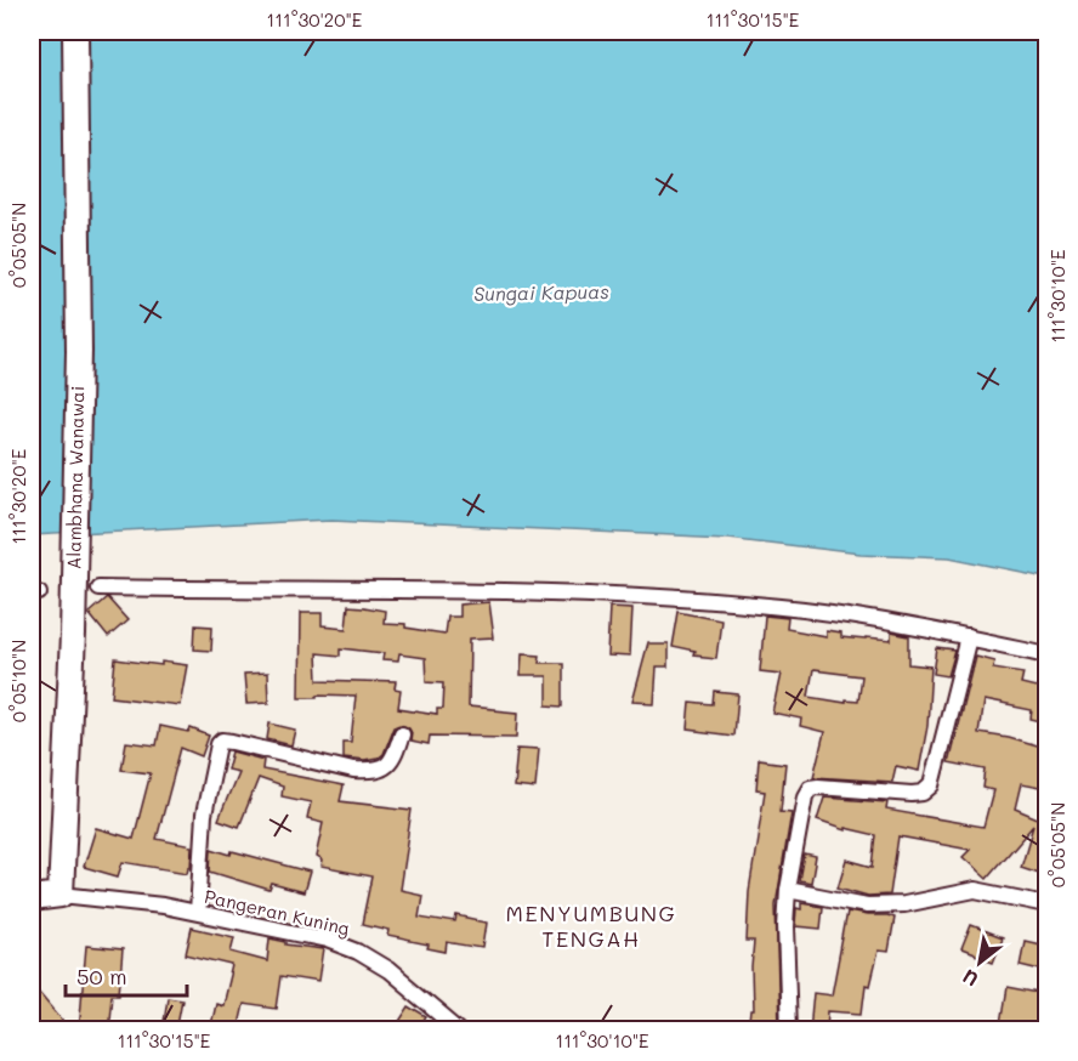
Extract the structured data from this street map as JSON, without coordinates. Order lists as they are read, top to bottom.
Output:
{
  "streets": {
    "main road": ["Alambhana Wanawai"],
    "street": ["Pangeran Kuning"]
  },
  "crossings": [
    ["Alambhana Wanawai", "Pangeran Kuning"]
  ],
  "districts": ["MENYUMBUNG TENGAH"],
  "water": ["Sungai Kapuas"],
  "scale_bar": "50 m",
  "north": "bottom left",
  "coordinates": [
    "111°30'20\"E",
    "111°30'15\"E",
    "0°05'05\"N",
    "111°30'10\"E",
    "0°05'10\"N"
  ]
}
